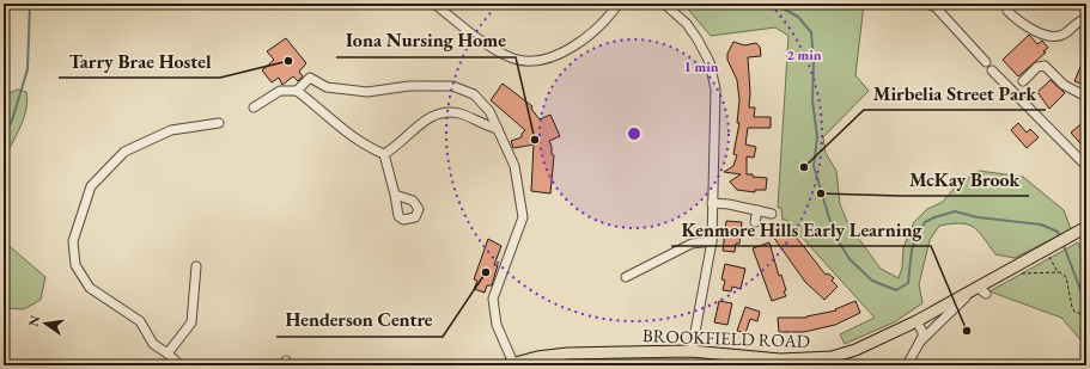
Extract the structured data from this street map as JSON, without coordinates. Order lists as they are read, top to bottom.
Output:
{
  "streets": {
    "main road": ["BROOKFIELD ROAD"]
  },
  "places": [
    "Tarry Brae Hostel",
    "Iona Nursing Home",
    "Mirbelia Street Park",
    "McKay Brook",
    "Henderson Centre",
    "Kenmore Hills Early Learning"
  ],
  "north": "left",
  "rings": ["2 min", "1 min"]
}
